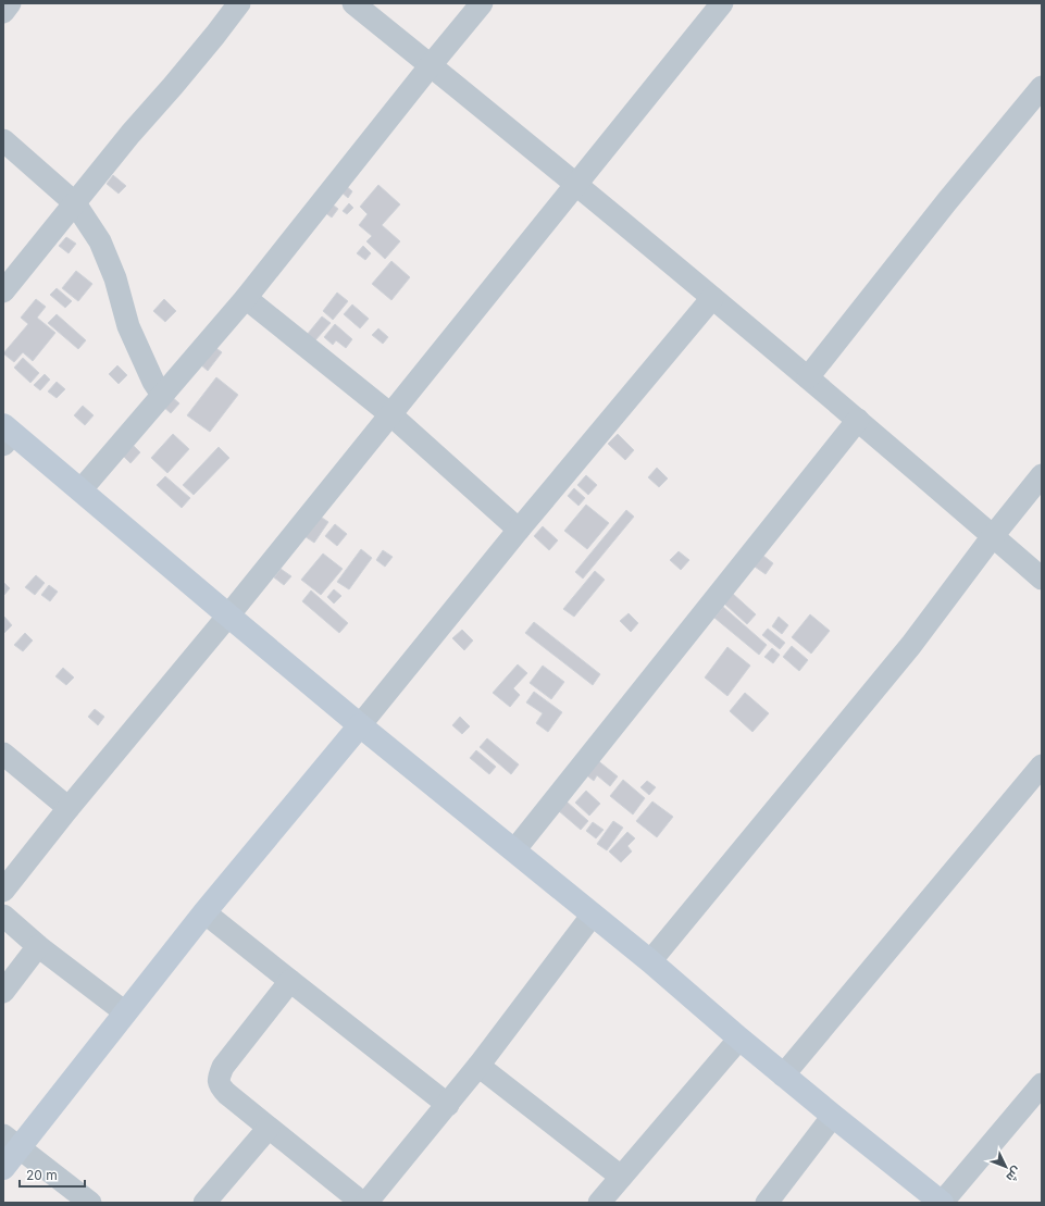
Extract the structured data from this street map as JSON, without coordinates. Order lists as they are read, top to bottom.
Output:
{
  "scale_bar": "20 m",
  "north": "bottom right"
}
